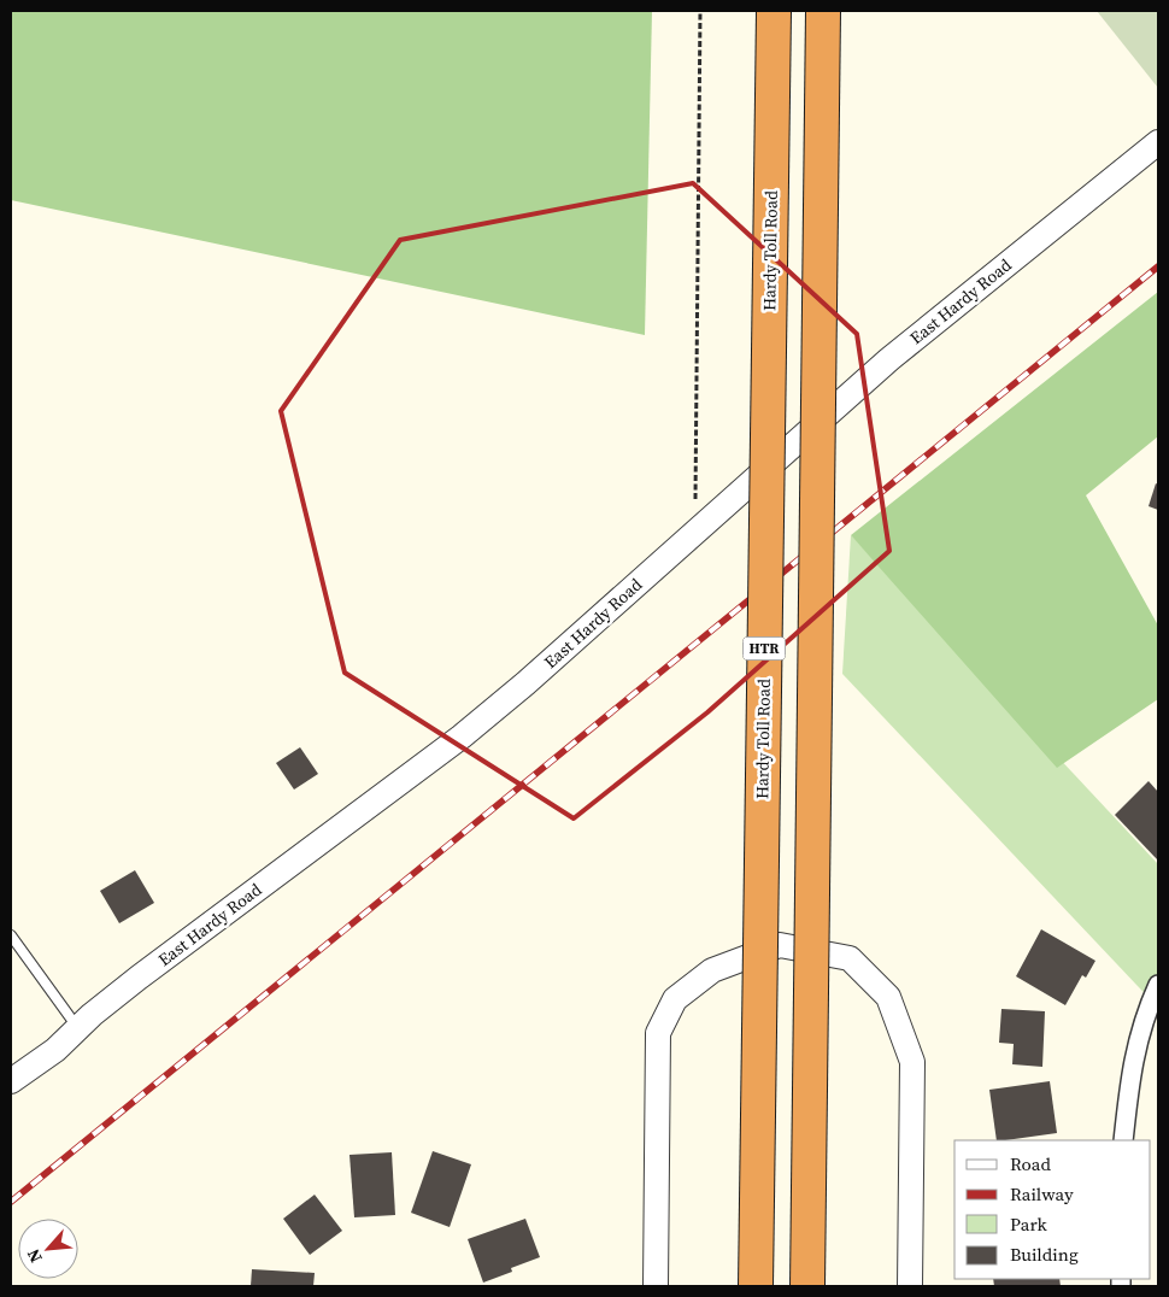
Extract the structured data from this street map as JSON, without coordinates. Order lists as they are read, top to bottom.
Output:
{
  "streets": {
    "highway": ["Hardy Toll Road", "HTR"],
    "street": ["East Hardy Road"]
  },
  "legend": [
    "Road",
    "Railway",
    "Park",
    "Building"
  ],
  "north": "bottom left"
}
